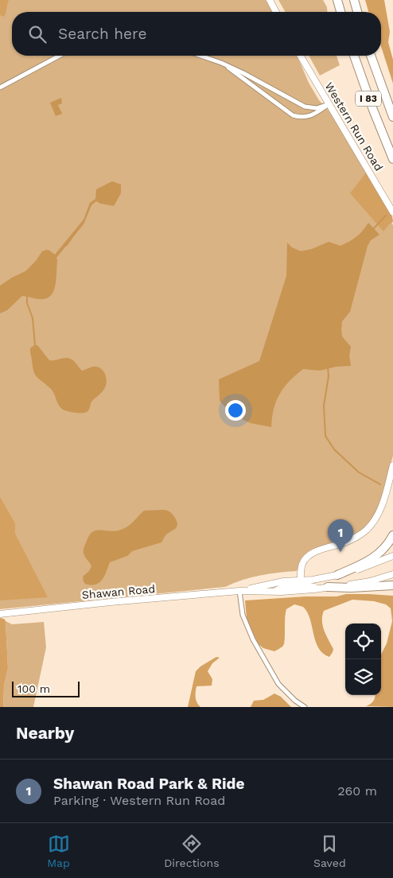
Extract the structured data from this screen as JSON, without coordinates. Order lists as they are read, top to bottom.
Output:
{
  "streets": {
    "highway": ["I 83"],
    "main road": ["Western Run Road", "Shawan Road"]
  },
  "scale_bar": "100 m",
  "page": {
    "search": "Search here",
    "pins": "1",
    "scale": "100 m",
    "heading": "Nearby",
    "list": [
      {
        "mark": "1",
        "name": "Shawan Road Park & Ride",
        "note": "Parking · Western Run Road",
        "value": "260 m"
      }
    ],
    "nav": ["Map", "Directions", "Saved"]
  }
}
